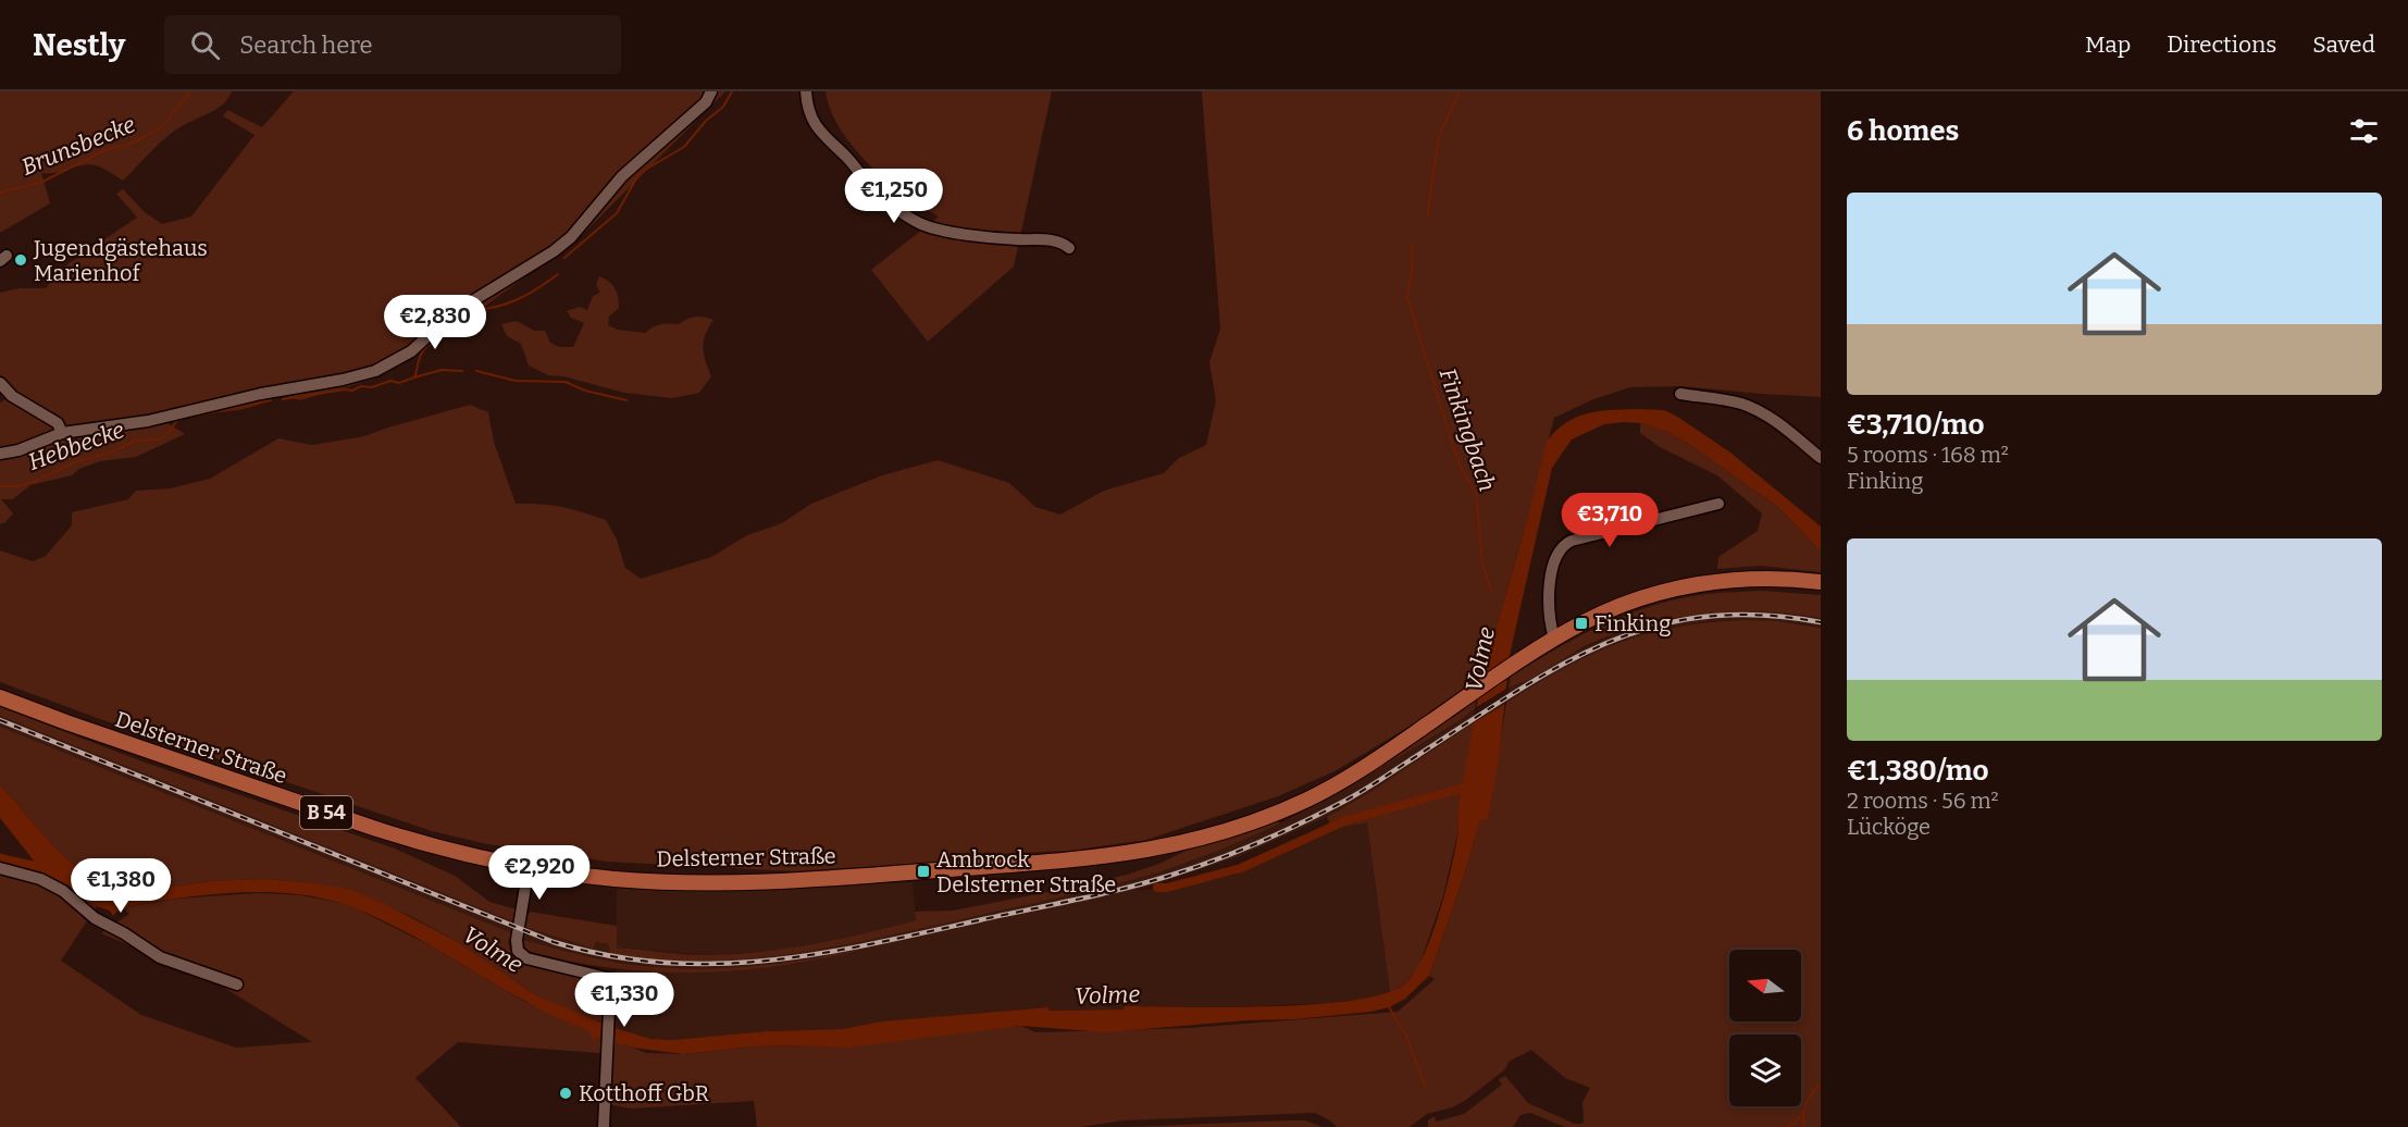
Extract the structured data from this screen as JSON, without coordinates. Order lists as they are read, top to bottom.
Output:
{
  "streets": {
    "main road": ["Delsterner Straße", "B 54"]
  },
  "crossings": [
    ["Delsterner Straße", "B 54"]
  ],
  "water": [
    "Brunsbecke",
    "Finkingbach",
    "Hebbecke",
    "Volme"
  ],
  "places": {
    "other": ["Jugendgästehaus Marienhof", "Kotthoff GbR"],
    "transit": ["Finking", "Ambrock Delsterner Straße"]
  },
  "north": "left",
  "page": {
    "header": "Nestly",
    "search": "Search here",
    "nav": ["Map", "Directions", "Saved"],
    "heading": "6 homes",
    "price": [
      "€1,250",
      "€2,830",
      "€3,710",
      "€2,920",
      "€1,380",
      "€1,330"
    ],
    "list": [
      {
        "name": "€3,710/mo",
        "note": "5 rooms · 168 m² · Finking"
      },
      {
        "name": "€1,380/mo",
        "note": "2 rooms · 56 m² · Lücköge"
      }
    ]
  }
}
